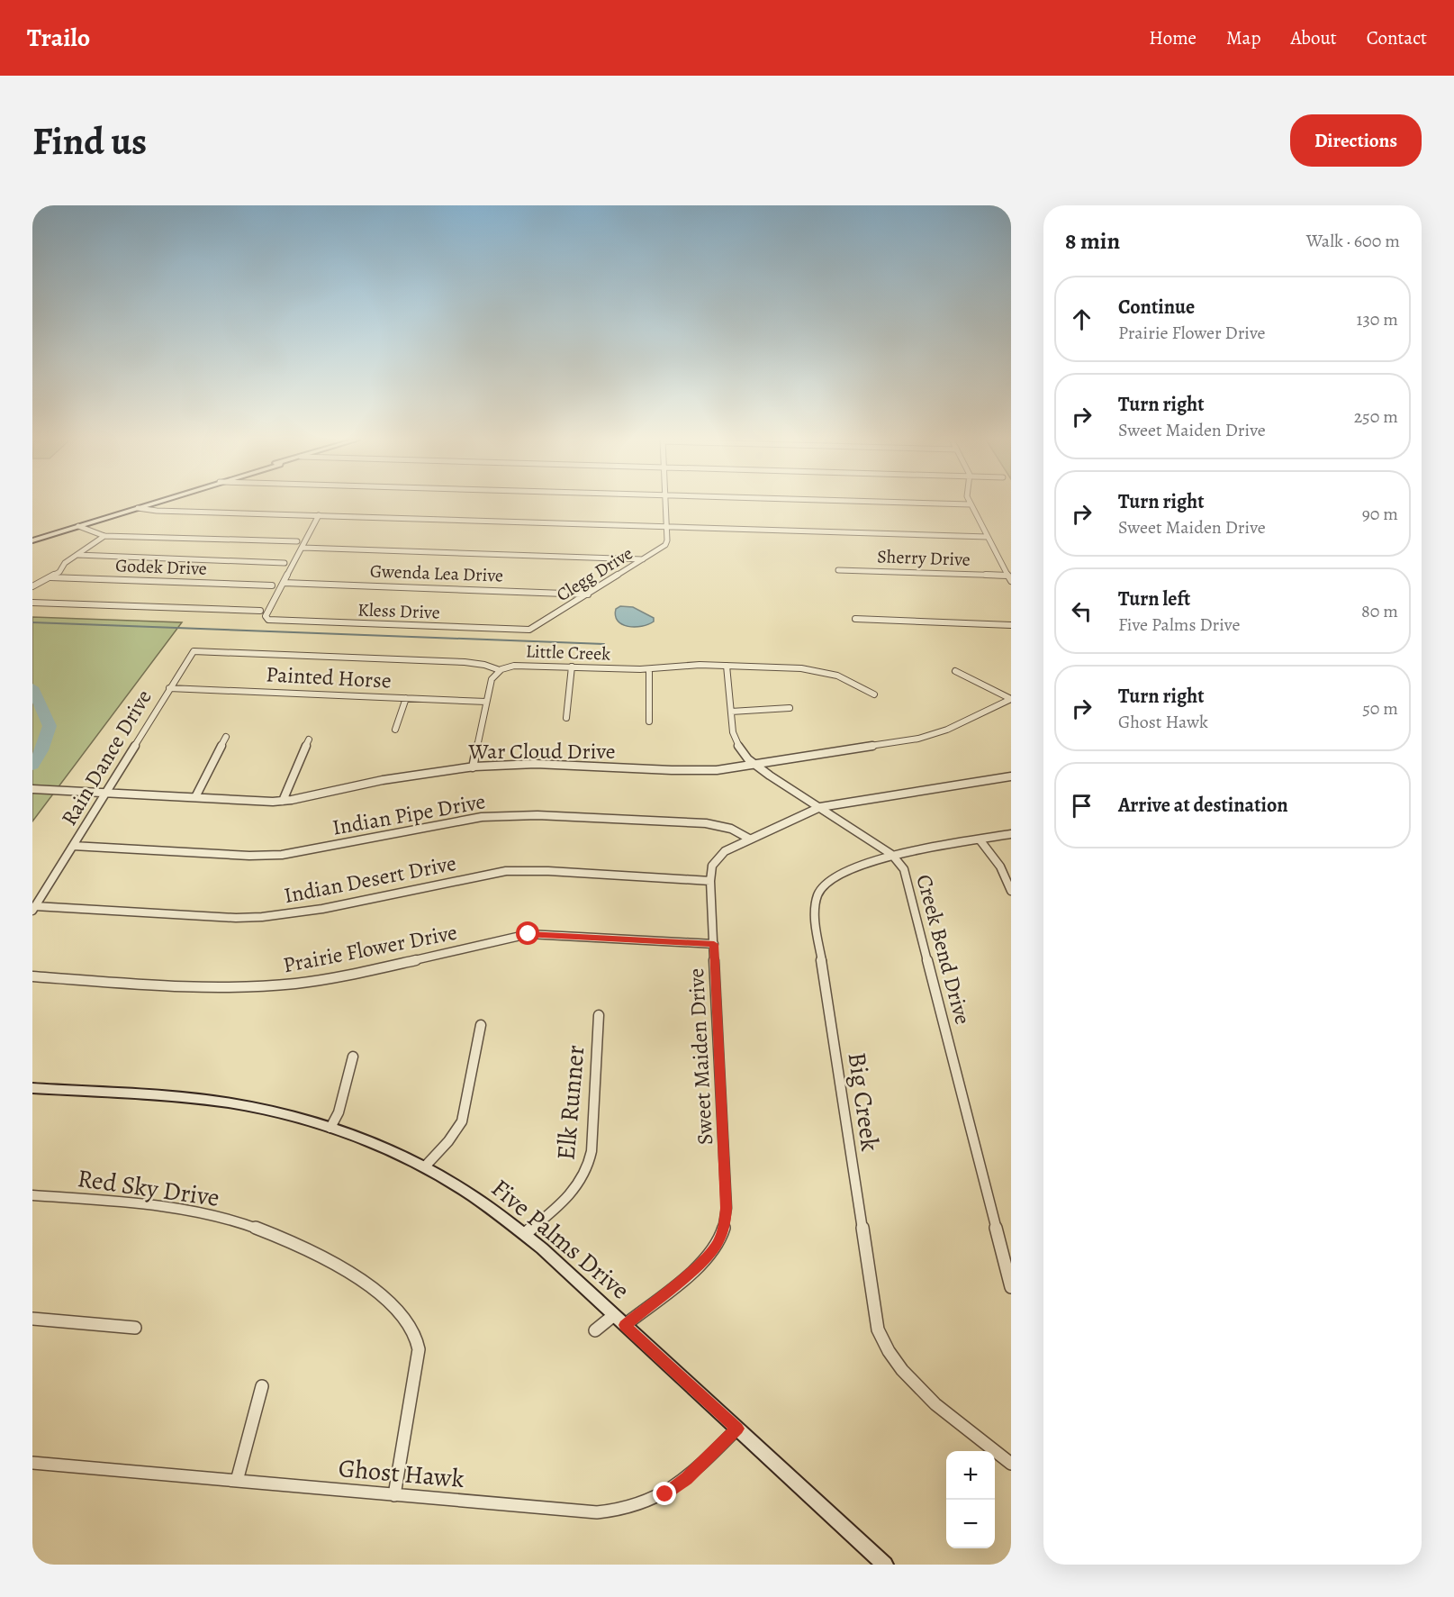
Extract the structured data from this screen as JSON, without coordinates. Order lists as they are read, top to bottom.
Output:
{
  "streets": {
    "street": [
      "Sherry Drive",
      "Godek Drive",
      "Gwenda Lea Drive",
      "Clegg Drive",
      "Kless Drive",
      "Little Creek",
      "Painted Horse",
      "War Cloud Drive",
      "Rain Dance Drive",
      "Indian Pipe Drive",
      "Indian Desert Drive",
      "Prairie Flower Drive",
      "Creek Bend Drive",
      "Sweet Maiden Drive",
      "Big Creek",
      "Elk Runner",
      "Red Sky Drive",
      "Five Palms Drive",
      "Ghost Hawk"
    ]
  },
  "crossings": [
    ["Gwenda Lea Drive", "Clegg Drive"],
    ["Gwenda Lea Drive", "Kless Drive"],
    ["Clegg Drive", "Kless Drive"],
    ["Little Creek", "Rain Dance Drive"],
    ["Little Creek", "Creek Bend Drive"],
    ["Painted Horse", "Rain Dance Drive"],
    ["War Cloud Drive", "Rain Dance Drive"],
    ["War Cloud Drive", "Creek Bend Drive"],
    ["Rain Dance Drive", "Indian Pipe Drive"],
    ["Rain Dance Drive", "Indian Desert Drive"],
    ["Indian Pipe Drive", "Sweet Maiden Drive"],
    ["Indian Desert Drive", "Sweet Maiden Drive"],
    ["Prairie Flower Drive", "Sweet Maiden Drive"],
    ["Creek Bend Drive", "Sweet Maiden Drive"],
    ["Creek Bend Drive", "Big Creek"],
    ["Sweet Maiden Drive", "Five Palms Drive"],
    ["Elk Runner", "Five Palms Drive"],
    ["Red Sky Drive", "Ghost Hawk"],
    ["Five Palms Drive", "Ghost Hawk"]
  ],
  "page": {
    "header": "Trailo",
    "nav": [
      "Home",
      "Map",
      "About",
      "Contact"
    ],
    "buttons": "Directions",
    "title": "Find us",
    "heading": ["8 min", "Walk · 600 m"],
    "list": [
      ["Continue", "Prairie Flower Drive", "130 m"],
      ["Turn right", "Sweet Maiden Drive", "250 m"],
      ["Turn right", "Sweet Maiden Drive", "90 m"],
      ["Turn left", "Five Palms Drive", "80 m"],
      ["Turn right", "Ghost Hawk", "50 m"],
      "Arrive at destination"
    ],
    "map_buttons": ["+", "−"]
  }
}
